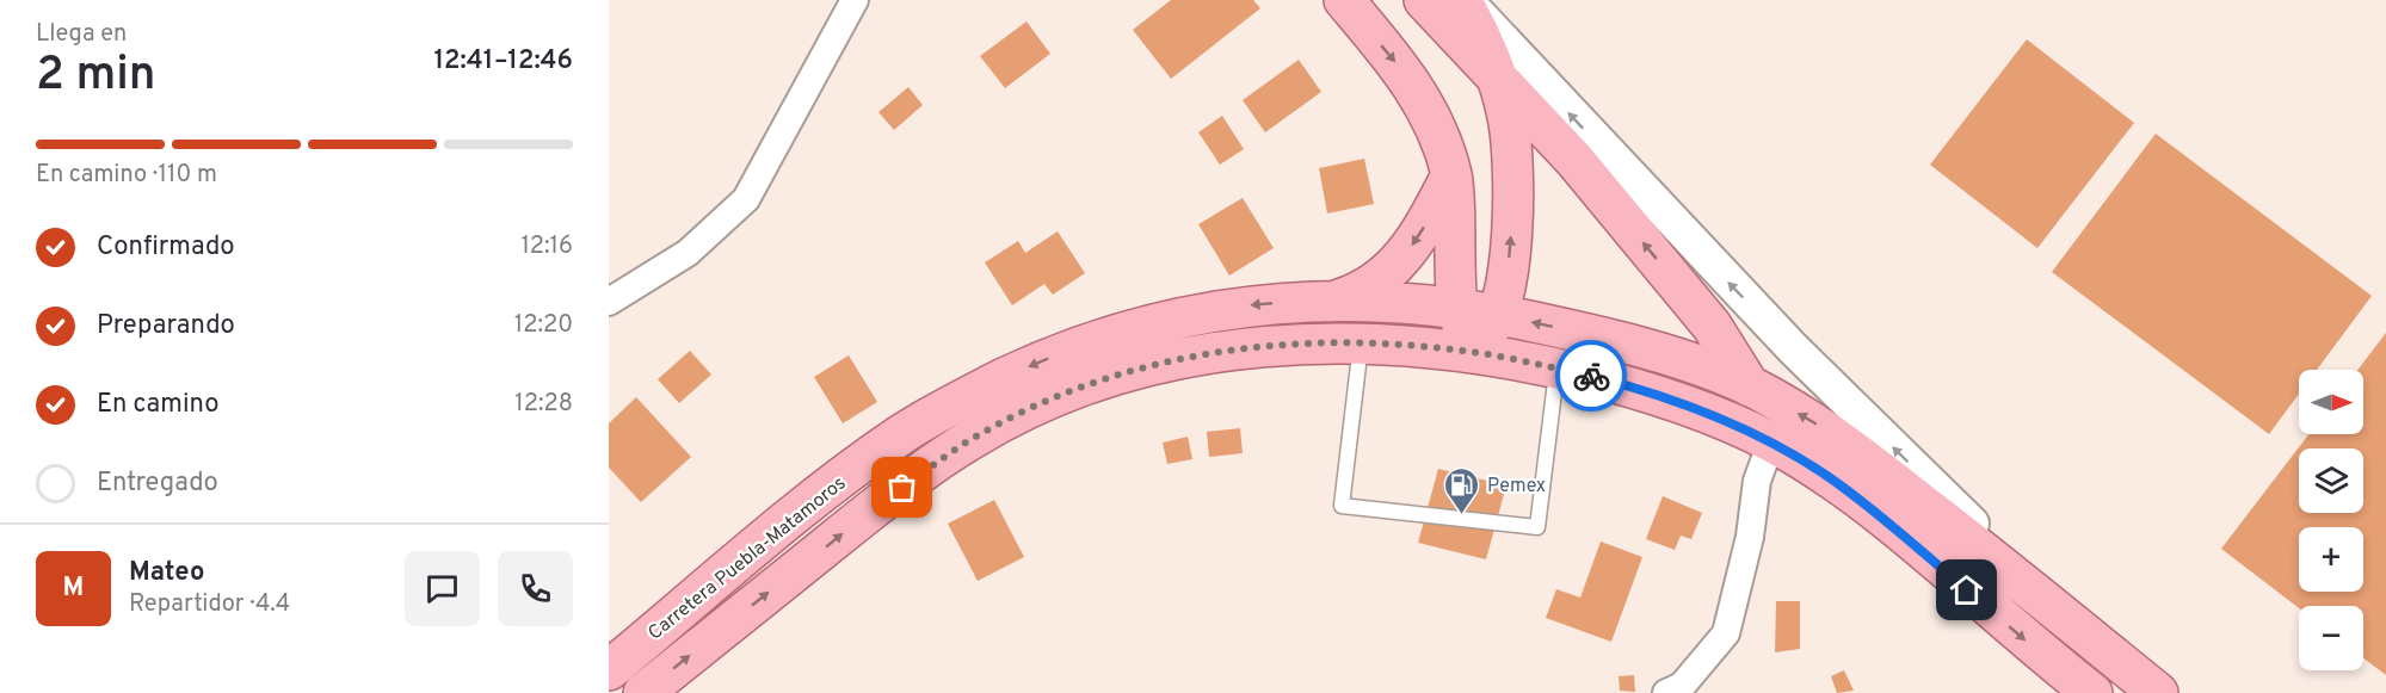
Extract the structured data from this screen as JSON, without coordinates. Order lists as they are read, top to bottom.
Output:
{
  "streets": {
    "main road": ["Carretera Puebla-Matamoros"]
  },
  "places": {
    "fuel station": ["Pemex"]
  },
  "north": "right",
  "page": {
    "heading": ["2 min", "Llega en", "12:41–12:46"],
    "panel": ["Mateo", "Repartidor · 4.4"],
    "bar": "En camino · 110 m",
    "list": [
      ["Confirmado", "12:16"],
      ["Preparando", "12:20"],
      ["En camino", "12:28"],
      "Entregado"
    ],
    "map_buttons": ["+", "−"],
    "round": "M"
  }
}
